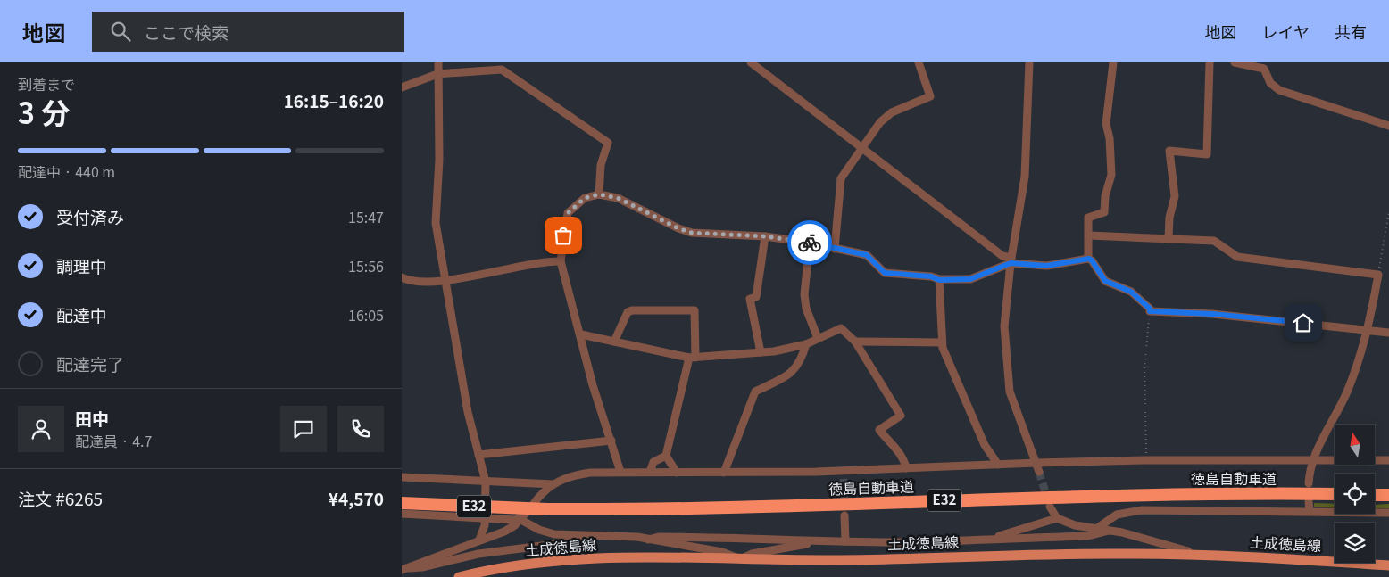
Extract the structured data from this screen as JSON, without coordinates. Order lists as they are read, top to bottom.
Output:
{
  "streets": {
    "highway": ["徳島自動車道", "E32"],
    "main road": ["土成徳島線"]
  },
  "north": "top",
  "page": {
    "header": "地図",
    "search": "ここで検索",
    "nav": ["地図", "レイヤ", "共有"],
    "heading": ["3 分", "到着まで", "16:15–16:20"],
    "panel": [
      "田中",
      "配達員 · 4.7",
      "注文 #6265",
      "¥4,570"
    ],
    "bar": "配達中 · 440 m",
    "list": [
      ["受付済み", "15:47"],
      ["調理中", "15:56"],
      ["配達中", "16:05"],
      "配達完了"
    ]
  }
}
